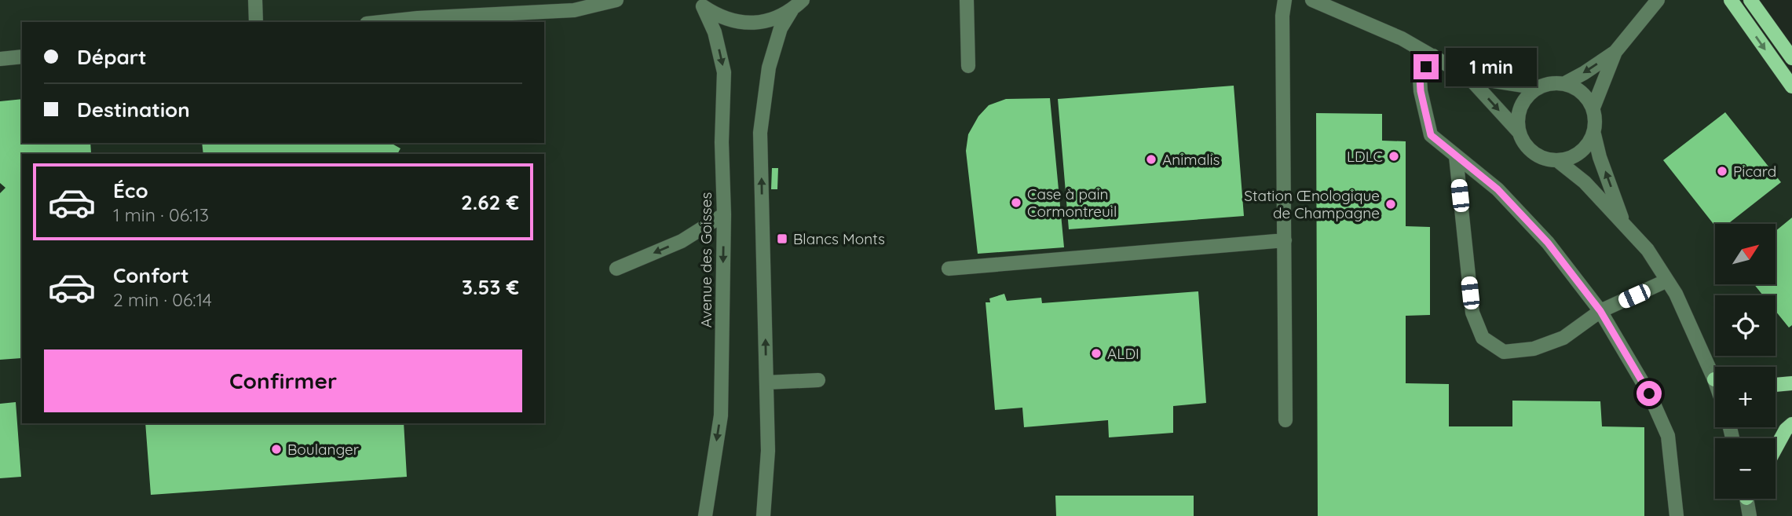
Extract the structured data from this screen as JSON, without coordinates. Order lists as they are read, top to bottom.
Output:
{
  "streets": {
    "street": ["Avenue des Goisses"]
  },
  "places": {
    "other": [
      "LDLC",
      "Animalis",
      "Picard",
      "Case à pain Cormontreuil",
      "Station Œnologique de Champagne",
      "ALDI",
      "Boulanger"
    ],
    "transit": ["Blancs Monts"]
  },
  "north": "top right",
  "page": {
    "banner": ["Départ", "Destination"],
    "bubble": "1 min",
    "list": [
      {
        "name": "Éco",
        "note": "1 min · 06:13",
        "value": "2.62 €"
      },
      {
        "name": "Confort",
        "note": "2 min · 06:14",
        "value": "3.53 €"
      }
    ],
    "map_buttons": ["+", "−"],
    "buttons": "Confirmer"
  }
}
